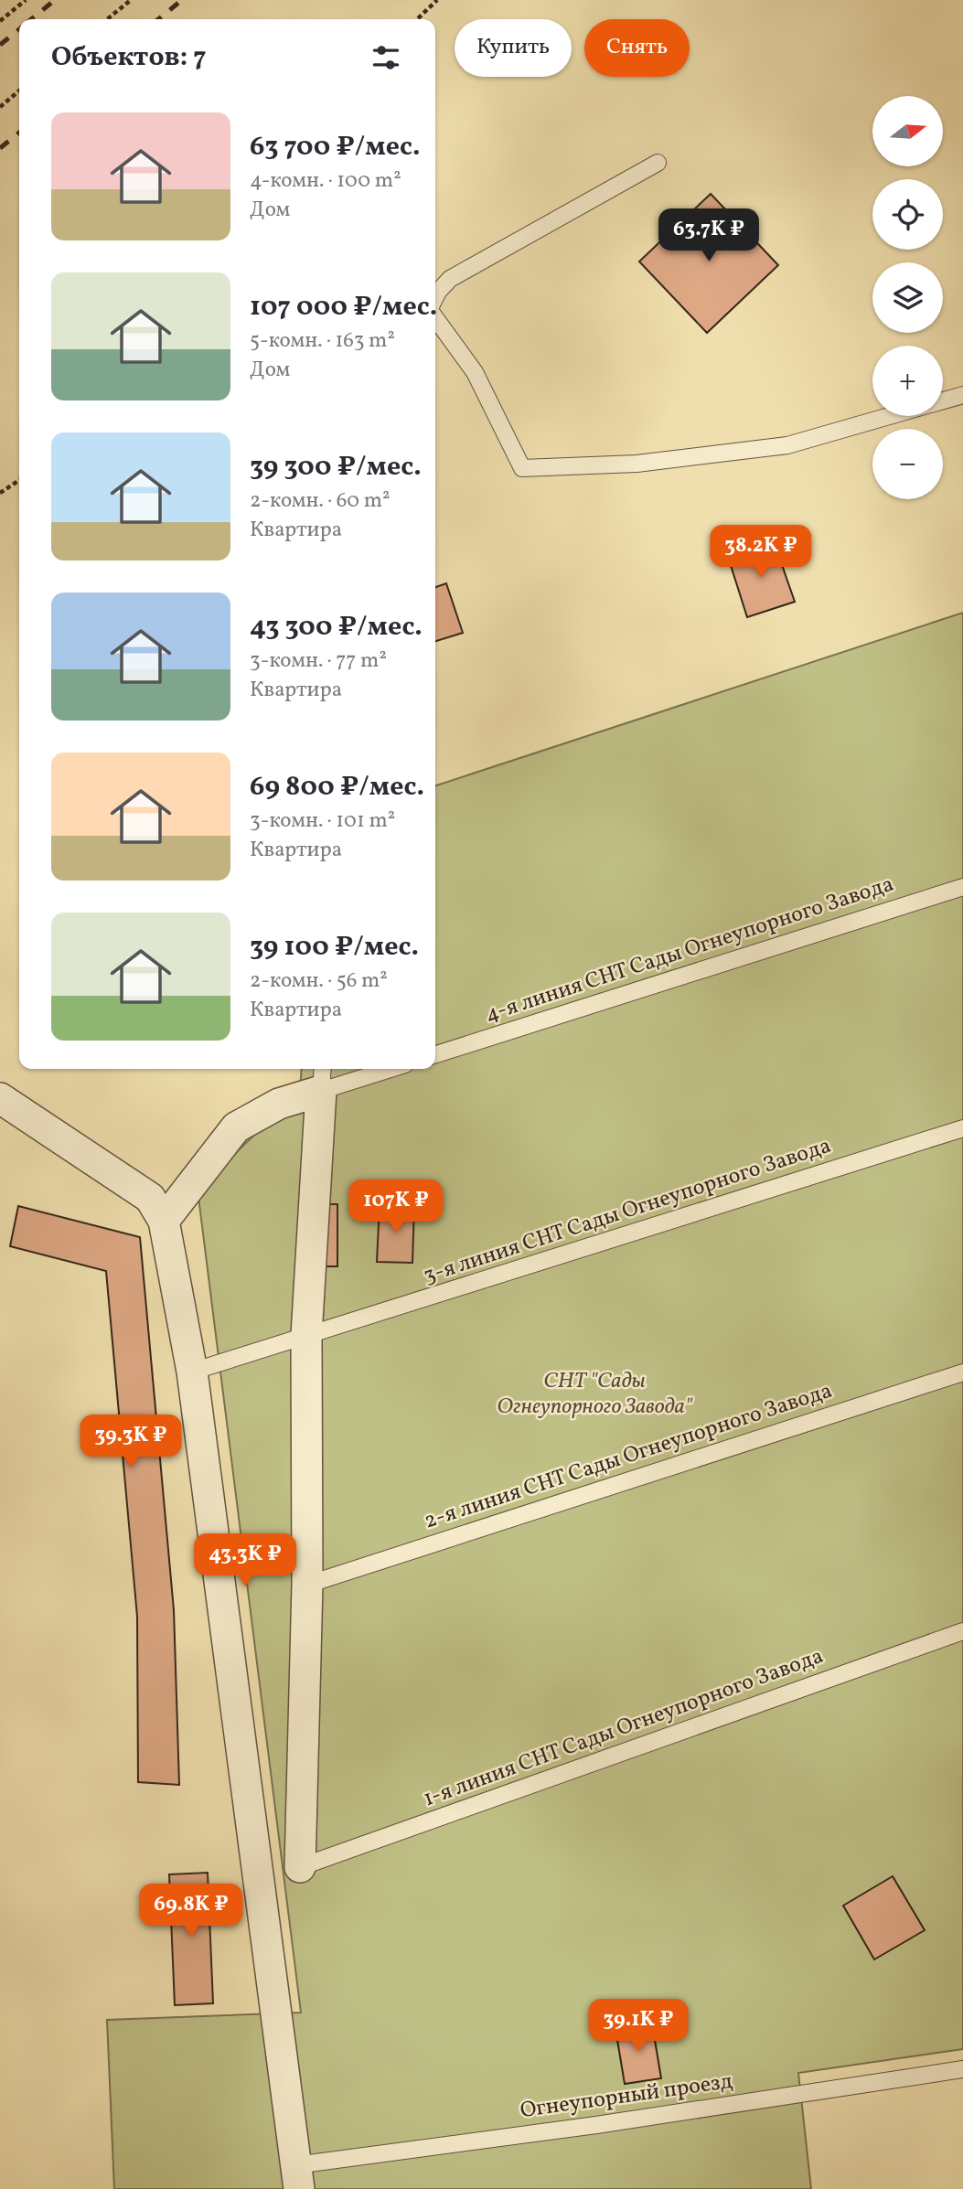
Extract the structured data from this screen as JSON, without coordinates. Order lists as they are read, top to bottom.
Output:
{
  "streets": {
    "lane": [
      "4-я линия СНТ Сады Огнеупорного Завода",
      "3-я линия СНТ Сады Огнеупорного Завода",
      "2-я линия СНТ Сады Огнеупорного Завода",
      "1-я линия СНТ Сады Огнеупорного Завода",
      "Огнеупорный проезд"
    ]
  },
  "parks": ["СНТ \"Сады Огнеупорного Завода\""],
  "north": "right",
  "page": {
    "chip": ["Купить", "Снять"],
    "heading": "Объектов: 7",
    "map_buttons": ["+", "−"],
    "list": [
      {
        "name": "63 700 ₽/мес.",
        "note": "4-комн. · 100 m² · Дом"
      },
      {
        "name": "107 000 ₽/мес.",
        "note": "5-комн. · 163 m² · Дом"
      },
      {
        "name": "39 300 ₽/мес.",
        "note": "2-комн. · 60 m² · Квартира"
      },
      {
        "name": "43 300 ₽/мес.",
        "note": "3-комн. · 77 m² · Квартира"
      },
      {
        "name": "69 800 ₽/мес.",
        "note": "3-комн. · 101 m² · Квартира"
      },
      {
        "name": "39 100 ₽/мес.",
        "note": "2-комн. · 56 m² · Квартира"
      }
    ],
    "price": [
      "63.7K ₽",
      "38.2K ₽",
      "107K ₽",
      "39.3K ₽",
      "43.3K ₽",
      "69.8K ₽",
      "39.1K ₽"
    ]
  }
}
